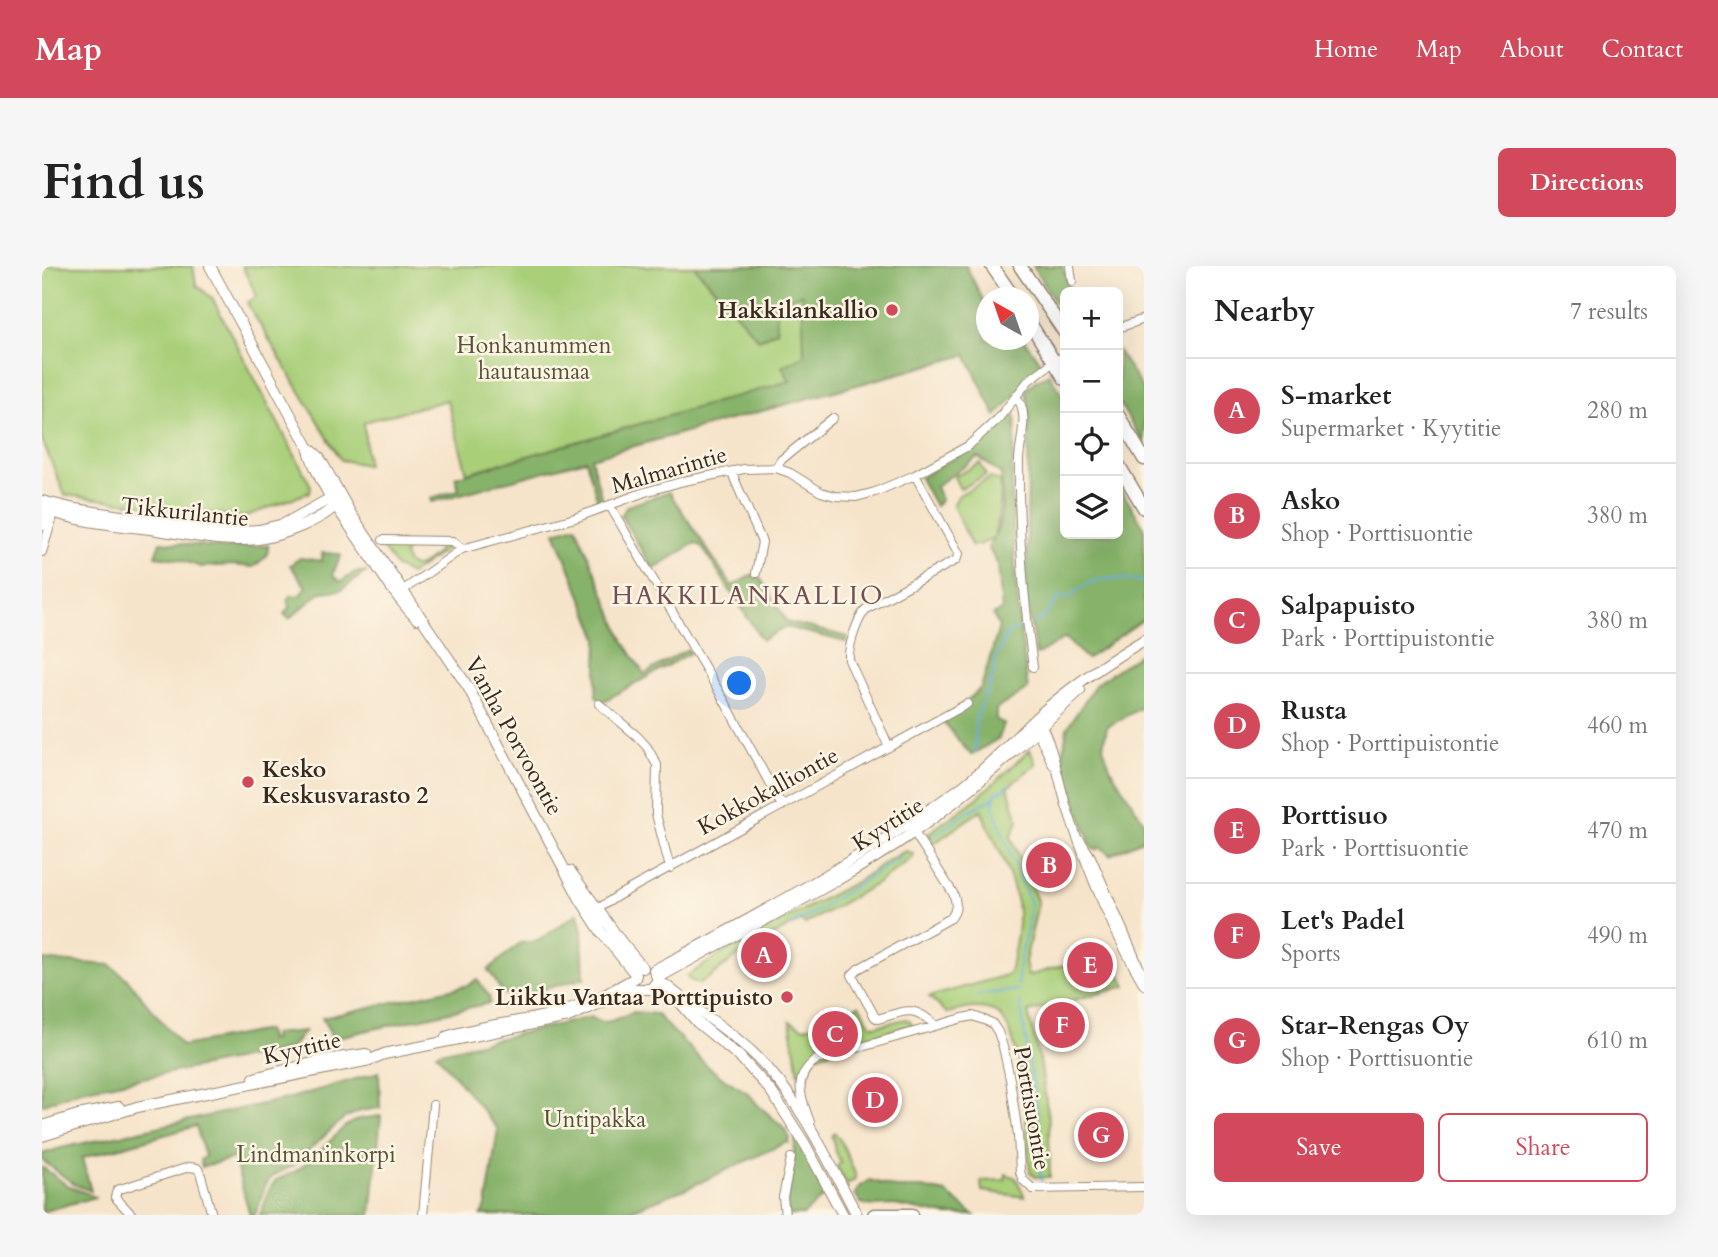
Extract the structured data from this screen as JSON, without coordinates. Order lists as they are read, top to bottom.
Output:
{
  "streets": {
    "main road": ["Tikkurilantie", "Vanha Porvoontie", "Kyytitie"],
    "street": ["Malmarintie", "Kokkokalliontie", "Porttisuontie"]
  },
  "crossings": [
    ["Malmarintie", "Vanha Porvoontie"],
    ["Tikkurilantie", "Vanha Porvoontie"],
    ["Vanha Porvoontie", "Kokkokalliontie"],
    ["Vanha Porvoontie", "Kyytitie"]
  ],
  "districts": ["HAKKILANKALLIO"],
  "parks": ["Honkanummen hautausmaa", "Untipakka", "Lindmaninkorpi"],
  "places": ["Hakkilankallio", "Kesko Keskusvarasto 2", "Liikku Vantaa Porttipuisto"],
  "north": "top left",
  "page": {
    "header": "Map",
    "nav": [
      "Home",
      "Map",
      "About",
      "Contact"
    ],
    "buttons": [
      "Directions",
      ["Save", "Share"]
    ],
    "title": "Find us",
    "heading": ["Nearby", "7 results"],
    "map_buttons": ["+", "−"],
    "list": [
      {
        "mark": "A",
        "name": "S-market",
        "note": "Supermarket · Kyytitie",
        "value": "280 m"
      },
      {
        "mark": "B",
        "name": "Asko",
        "note": "Shop · Porttisuontie",
        "value": "380 m"
      },
      {
        "mark": "C",
        "name": "Salpapuisto",
        "note": "Park · Porttipuistontie",
        "value": "380 m"
      },
      {
        "mark": "D",
        "name": "Rusta",
        "note": "Shop · Porttipuistontie",
        "value": "460 m"
      },
      {
        "mark": "E",
        "name": "Porttisuo",
        "note": "Park · Porttisuontie",
        "value": "470 m"
      },
      {
        "mark": "F",
        "name": "Let's Padel",
        "note": "Sports",
        "value": "490 m"
      },
      {
        "mark": "G",
        "name": "Star-Rengas Oy",
        "note": "Shop · Porttisuontie",
        "value": "610 m"
      }
    ],
    "pins": [
      "B",
      "A",
      "E",
      "F",
      "C",
      "D",
      "G"
    ]
  }
}
